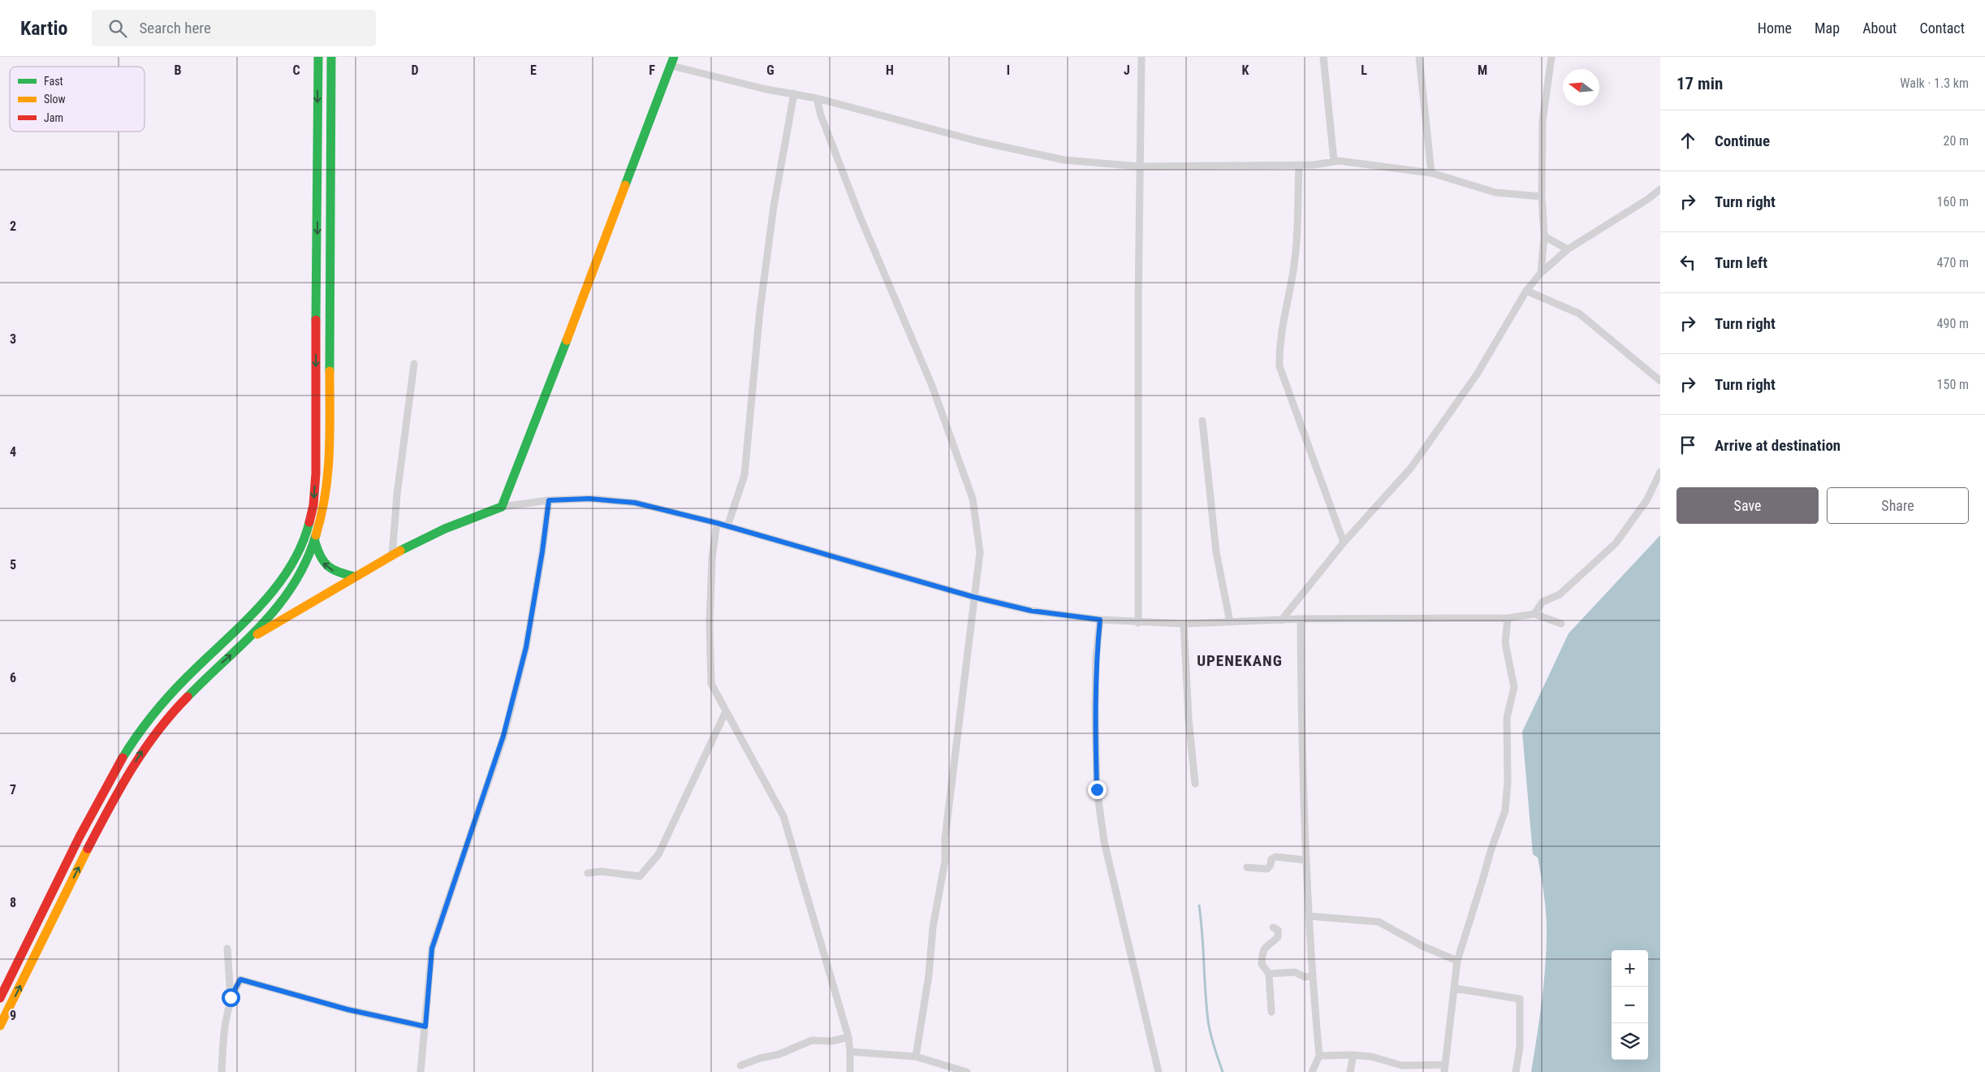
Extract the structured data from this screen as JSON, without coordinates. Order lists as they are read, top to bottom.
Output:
{
  "districts": ["UPENEKANG"],
  "legend": ["Fast", "Slow", "Jam"],
  "north": "left",
  "page": {
    "header": "Kartio",
    "search": "Search here",
    "nav": [
      "Home",
      "Map",
      "About",
      "Contact"
    ],
    "heading": ["17 min", "Walk · 1.3 km"],
    "list": [
      ["Continue", "20 m"],
      ["Turn right", "160 m"],
      ["Turn left", "470 m"],
      ["Turn right", "490 m"],
      ["Turn right", "150 m"],
      "Arrive at destination"
    ],
    "buttons": ["Save", "Share"],
    "map_buttons": ["+", "−"]
  },
  "grid": {
    "columns": [
      "B",
      "C",
      "D",
      "E",
      "F",
      "G",
      "H",
      "I",
      "J",
      "K",
      "L",
      "M"
    ],
    "rows": [
      "2",
      "3",
      "4",
      "5",
      "6",
      "7",
      "8",
      "9"
    ]
  }
}
